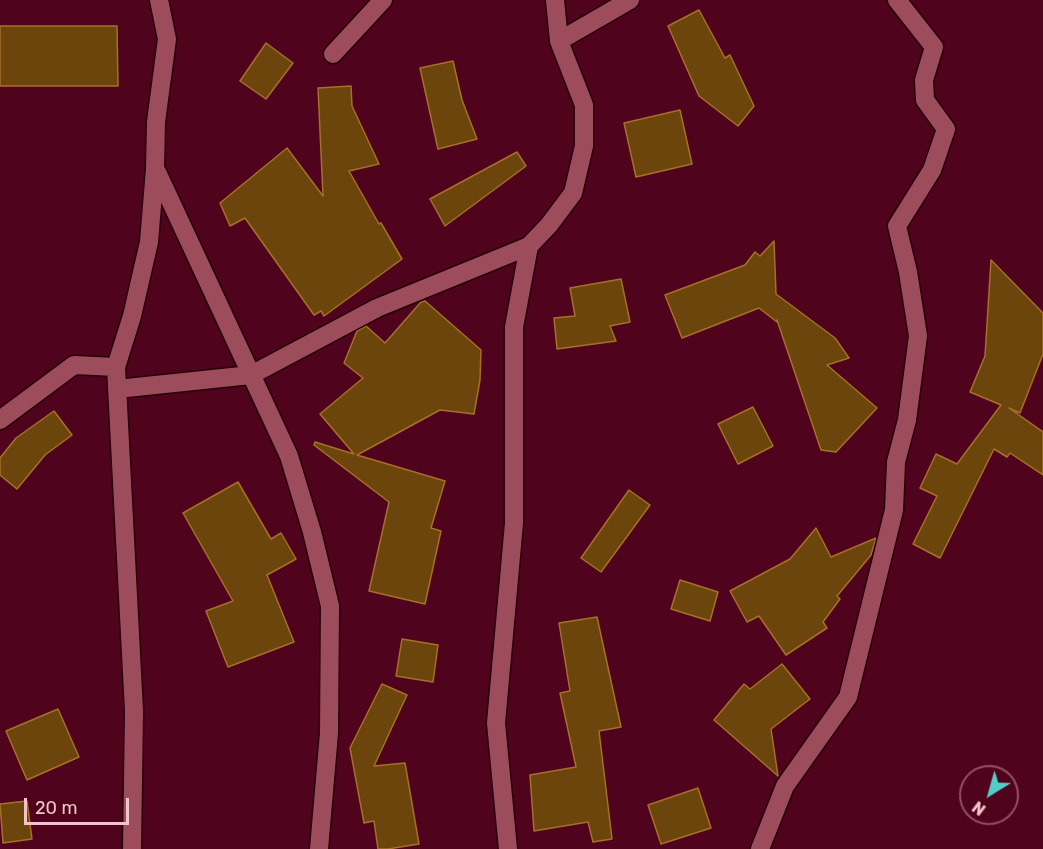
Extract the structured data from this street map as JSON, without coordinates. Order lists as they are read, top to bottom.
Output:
{
  "scale_bar": "20 m",
  "north": "bottom left"
}
